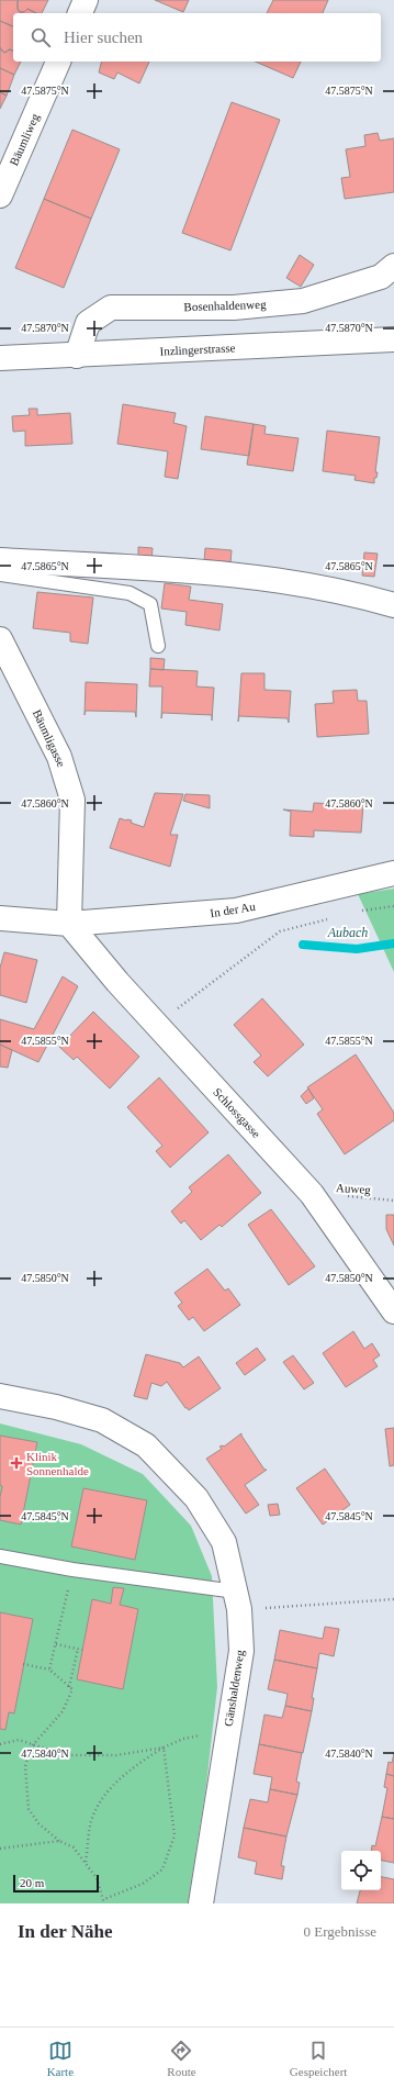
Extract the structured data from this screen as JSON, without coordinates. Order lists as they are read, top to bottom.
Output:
{
  "streets": {
    "street": [
      "Bäumliweg",
      "Bosenhaldenweg",
      "Inzlingerstrasse",
      "Bäumligasse",
      "In der Au",
      "Schlossgasse",
      "Gänshaldenweg"
    ],
    "path": ["Auweg"]
  },
  "crossings": [
    ["Bosenhaldenweg", "Inzlingerstrasse"],
    ["Bäumligasse", "In der Au"],
    ["Bäumligasse", "Schlossgasse"],
    ["In der Au", "Schlossgasse"],
    ["Schlossgasse", "Auweg"]
  ],
  "water": ["Aubach"],
  "places": {
    "health": ["Klinik Sonnenhalde"]
  },
  "scale_bar": "20 m",
  "page": {
    "search": "Hier suchen",
    "scale": "20 m",
    "heading": ["In der Nähe", "0 Ergebnisse"],
    "nav": ["Karte", "Route", "Gespeichert"]
  },
  "coordinates": [
    "47.5875°N",
    "47.5870°N",
    "47.5865°N",
    "47.5860°N",
    "47.5855°N",
    "47.5850°N",
    "47.5845°N",
    "47.5840°N"
  ]
}
